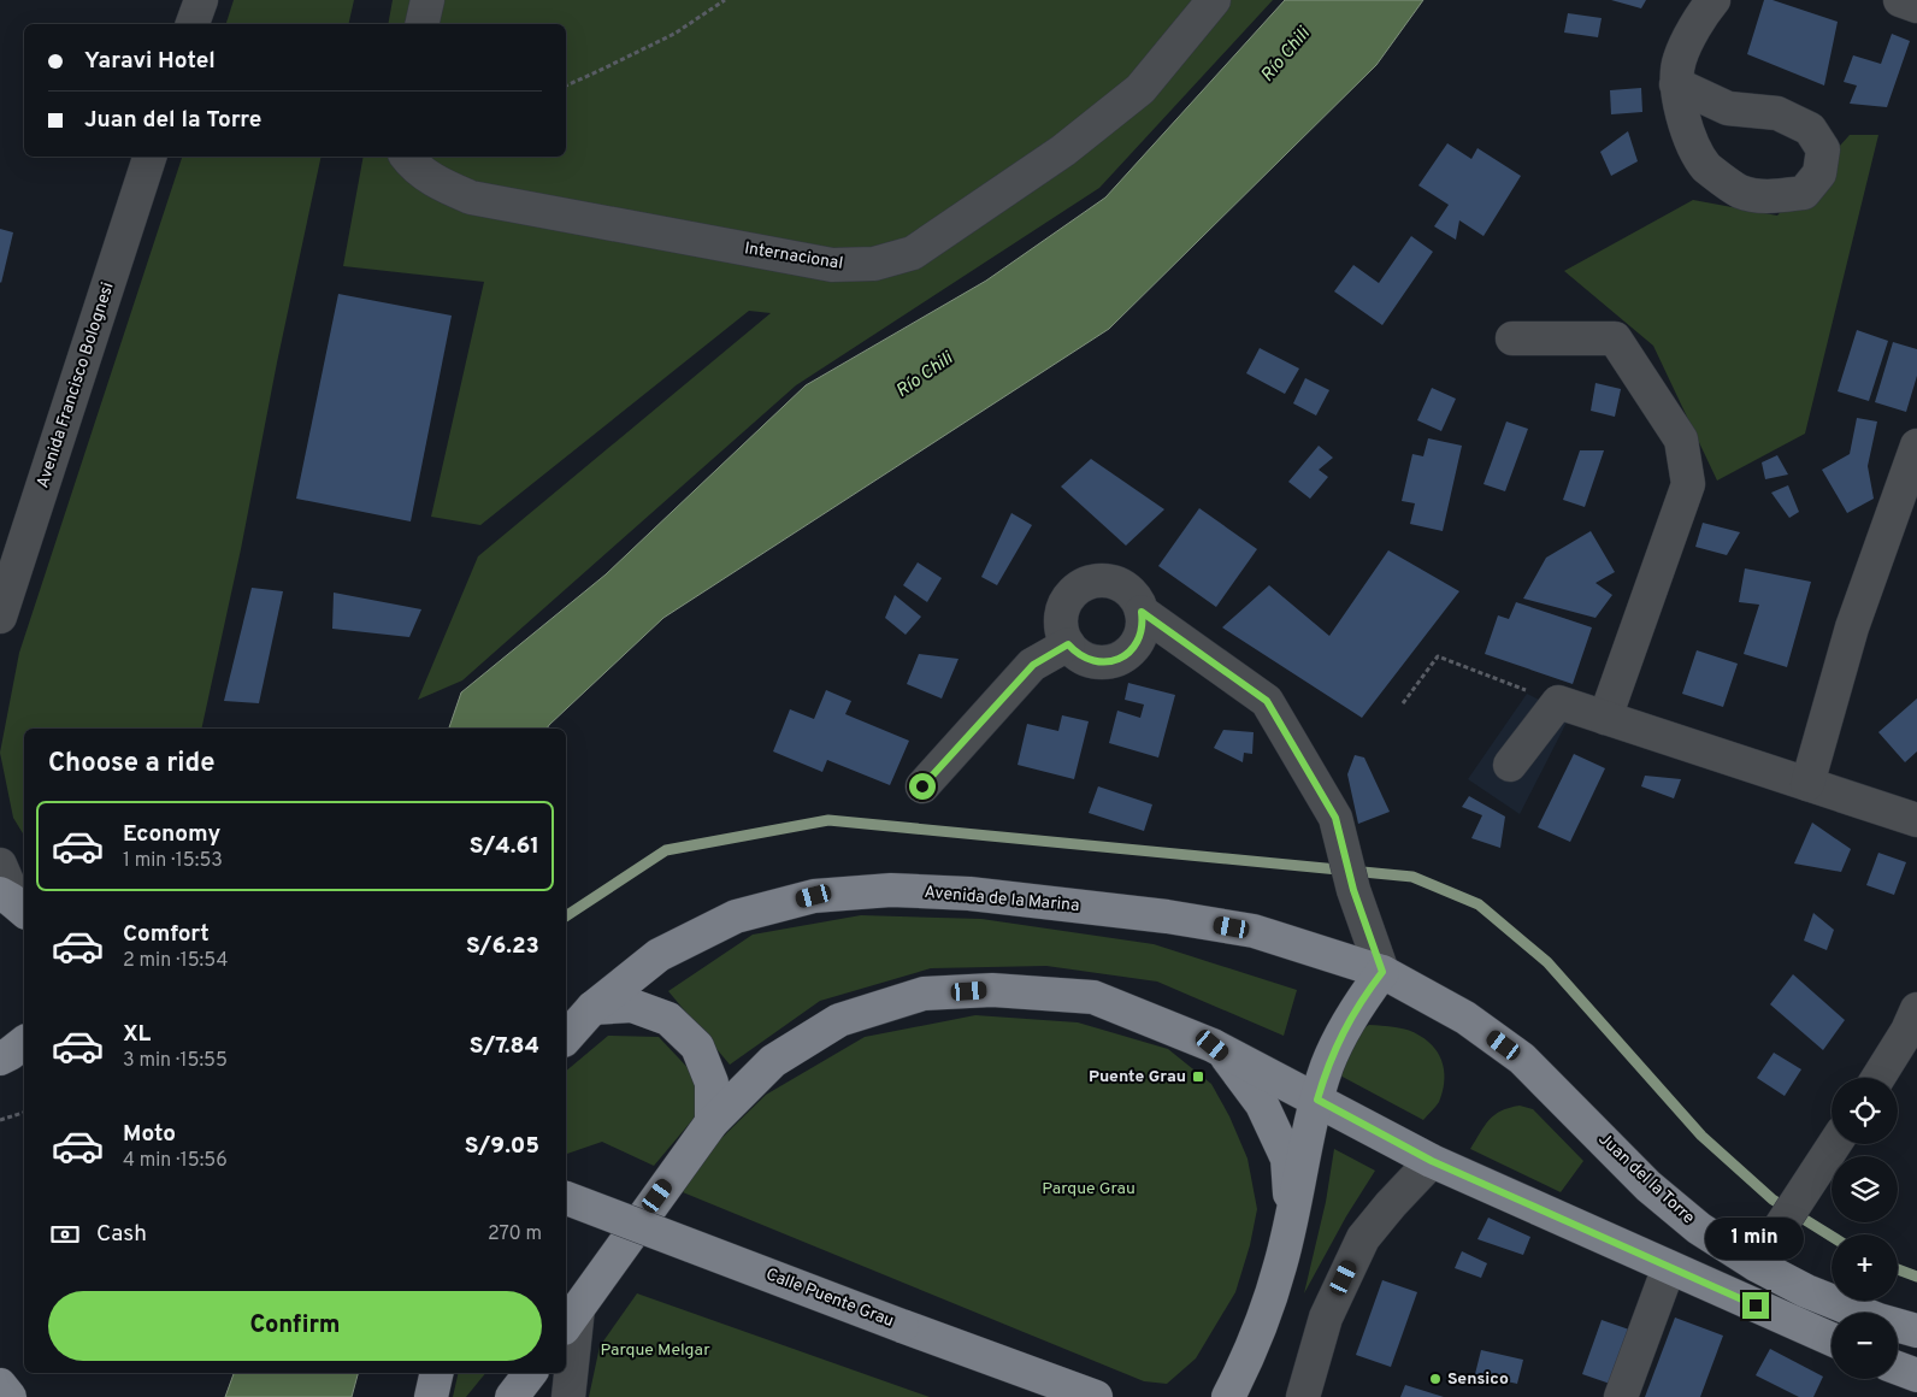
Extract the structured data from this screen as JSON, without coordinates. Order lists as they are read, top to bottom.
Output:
{
  "streets": {
    "main road": ["Avenida de la Marina", "Juan del la Torre", "Calle Puente Grau"],
    "street": ["Internacional", "Avenida Francisco Bolognesi"]
  },
  "crossings": [
    ["Avenida de la Marina", "Juan del la Torre"]
  ],
  "water": ["Río Chili"],
  "parks": ["Parque Grau", "Parque Melgar"],
  "places": {
    "transit": ["Puente Grau"],
    "other": ["Sensico"]
  },
  "page": {
    "banner": ["Yaravi Hotel", "Juan del la Torre"],
    "heading": "Choose a ride",
    "list": [
      {
        "name": "Economy",
        "note": "1 min · 15:53",
        "value": "S/4.61"
      },
      {
        "name": "Comfort",
        "note": "2 min · 15:54",
        "value": "S/6.23"
      },
      {
        "name": "XL",
        "note": "3 min · 15:55",
        "value": "S/7.84"
      },
      {
        "name": "Moto",
        "note": "4 min · 15:56",
        "value": "S/9.05"
      }
    ],
    "map_buttons": ["+", "−"],
    "pay": ["Cash", "270 m"],
    "bubble": "1 min",
    "buttons": "Confirm"
  }
}
